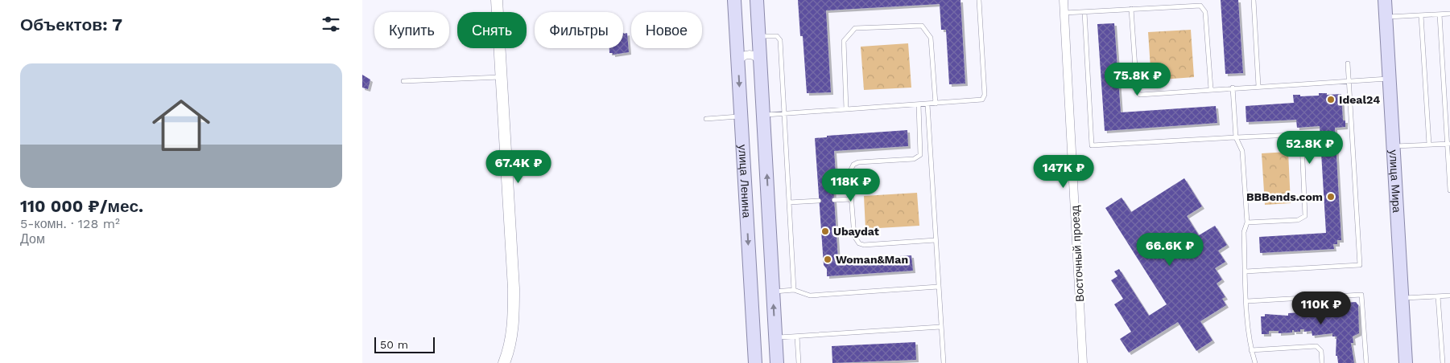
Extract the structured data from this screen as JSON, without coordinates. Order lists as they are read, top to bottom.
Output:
{
  "streets": {
    "main road": ["улица Ленина", "улица Мира"],
    "street": ["Восточный проезд"]
  },
  "places": [
    "Ideal24",
    "BBBends.com",
    "Ubaydat",
    "Woman&Man"
  ],
  "scale_bar": "50 m",
  "page": {
    "heading": "Объектов: 7",
    "chip": [
      "Купить",
      "Снять",
      "Фильтры",
      "Новое"
    ],
    "list": [
      {
        "name": "110 000 ₽/мес.",
        "note": "5-комн. · 128 m² · Дом"
      }
    ],
    "price": [
      "75.8K ₽",
      "52.8K ₽",
      "67.4K ₽",
      "147K ₽",
      "118K ₽",
      "66.6K ₽",
      "110K ₽"
    ],
    "scale": "50 m"
  }
}
